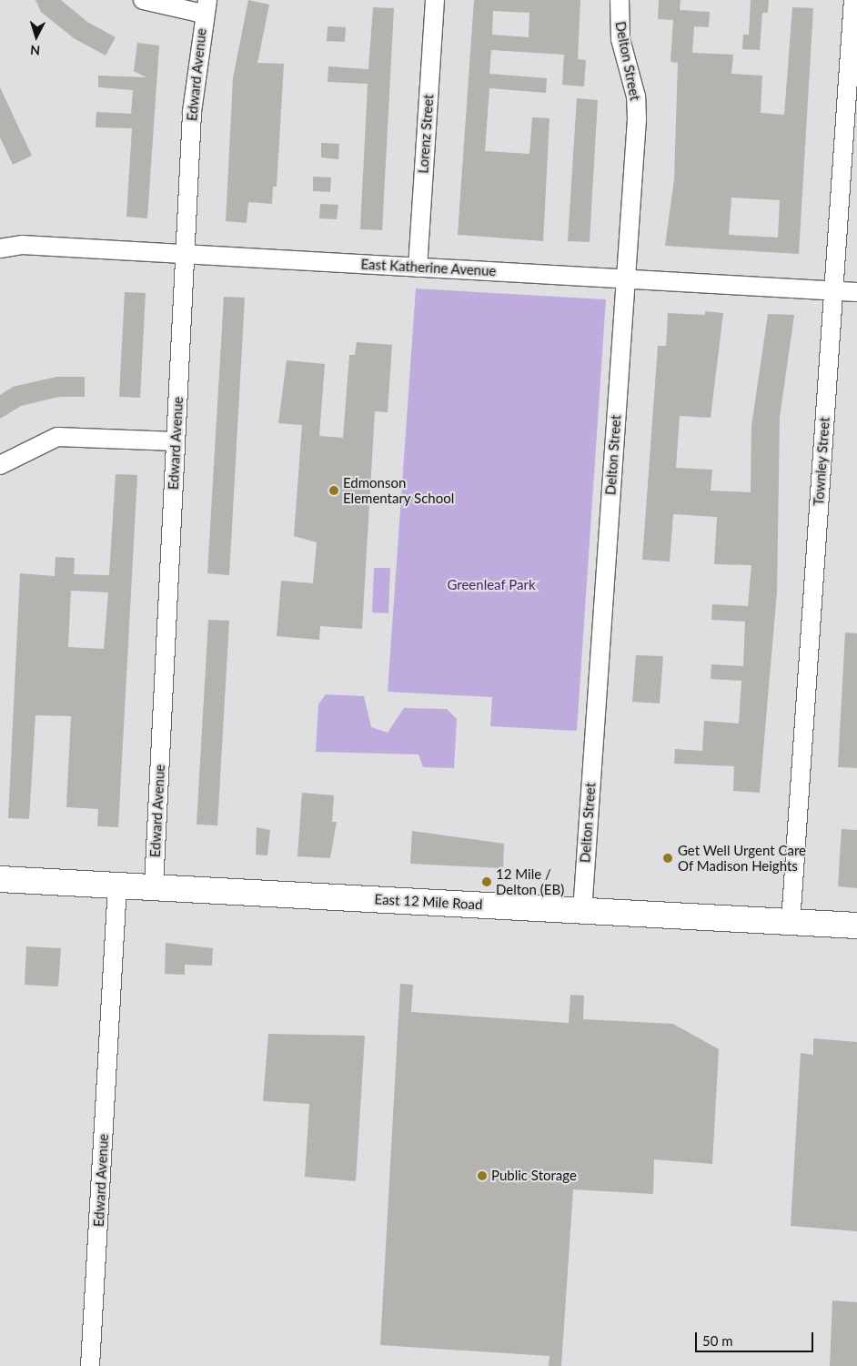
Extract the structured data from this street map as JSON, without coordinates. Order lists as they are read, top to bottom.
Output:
{
  "streets": {
    "main road": ["East 12 Mile Road"],
    "street": [
      "Delton Street",
      "Edward Avenue",
      "Lorenz Street",
      "East Katherine Avenue",
      "Townley Street"
    ]
  },
  "crossings": [
    ["Delton Street", "East Katherine Avenue"],
    ["Delton Street", "East 12 Mile Road"],
    ["Edward Avenue", "East Katherine Avenue"],
    ["Edward Avenue", "East 12 Mile Road"],
    ["Lorenz Street", "East Katherine Avenue"],
    ["East Katherine Avenue", "Townley Street"],
    ["Townley Street", "East 12 Mile Road"]
  ],
  "parks": ["Greenleaf Park"],
  "places": [
    "Edmonson Elementary School",
    "Get Well Urgent Care Of Madison Heights",
    "12 Mile / Delton (EB)",
    "Public Storage"
  ],
  "scale_bar": "50 m",
  "north": "bottom"
}
